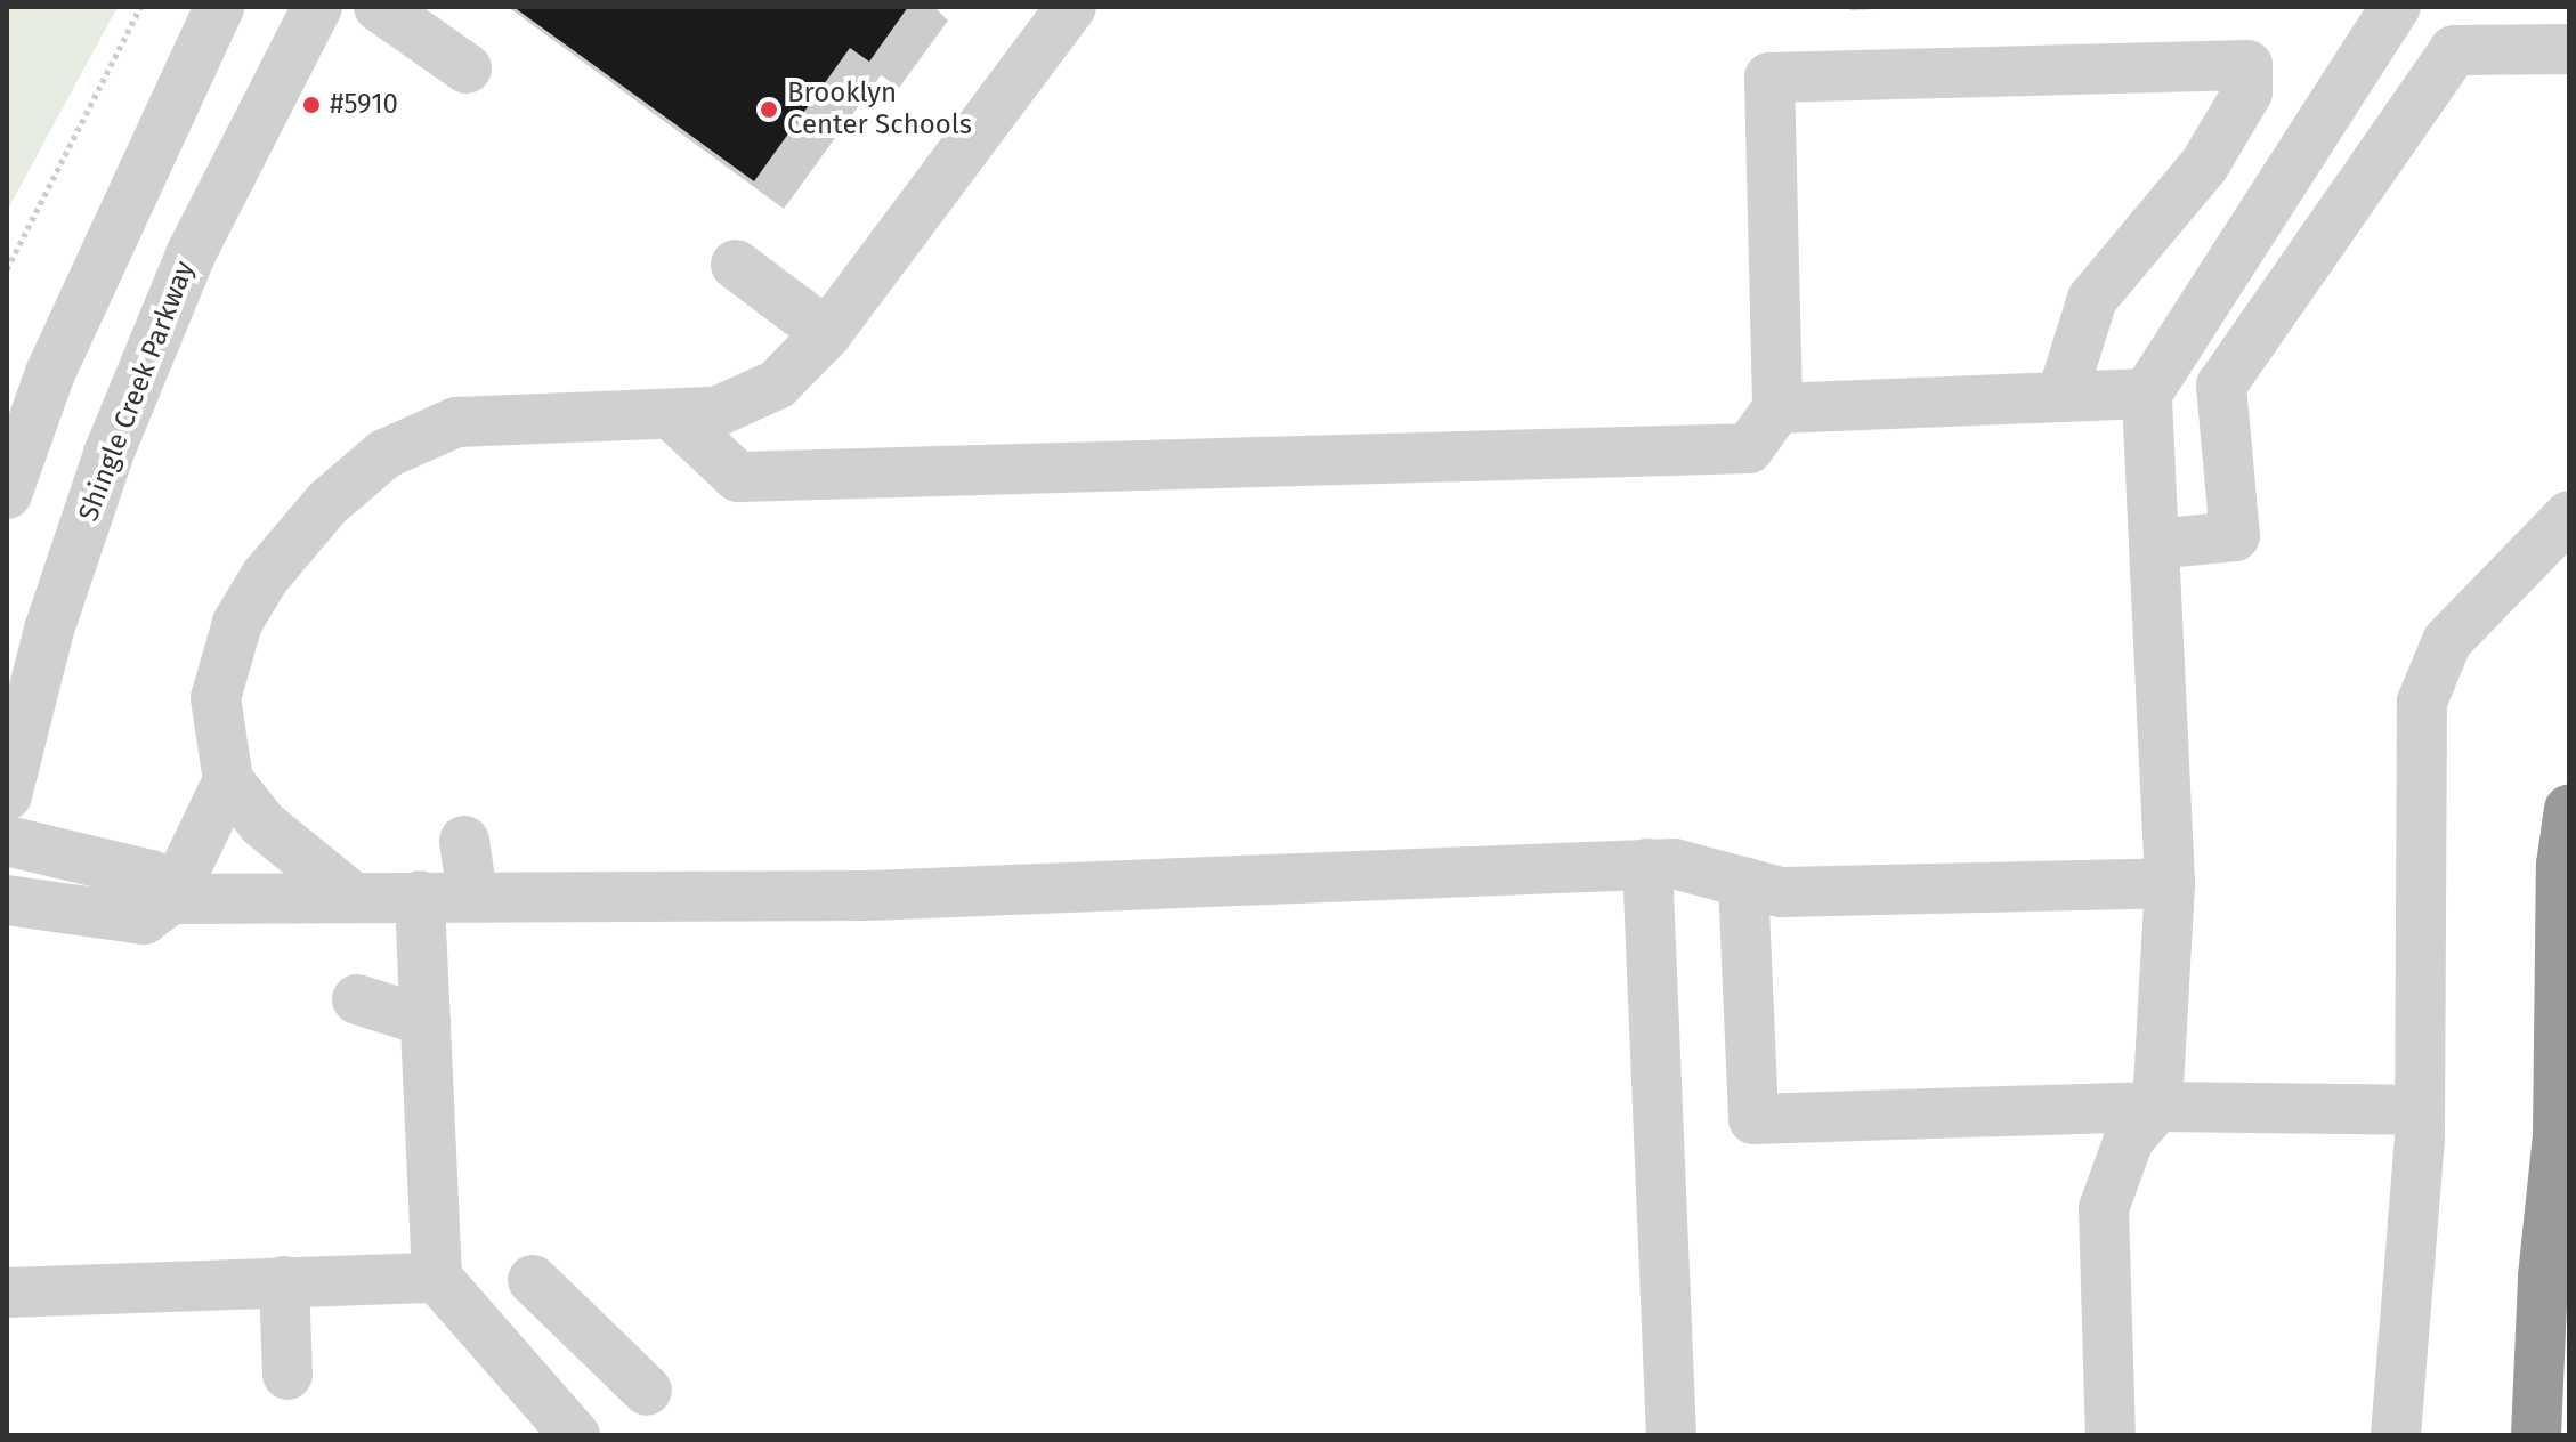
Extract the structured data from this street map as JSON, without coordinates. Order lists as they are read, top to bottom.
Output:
{
  "streets": {
    "street": ["Shingle Creek Parkway"]
  },
  "places": ["#5910", "Brooklyn Center Schools"]
}
